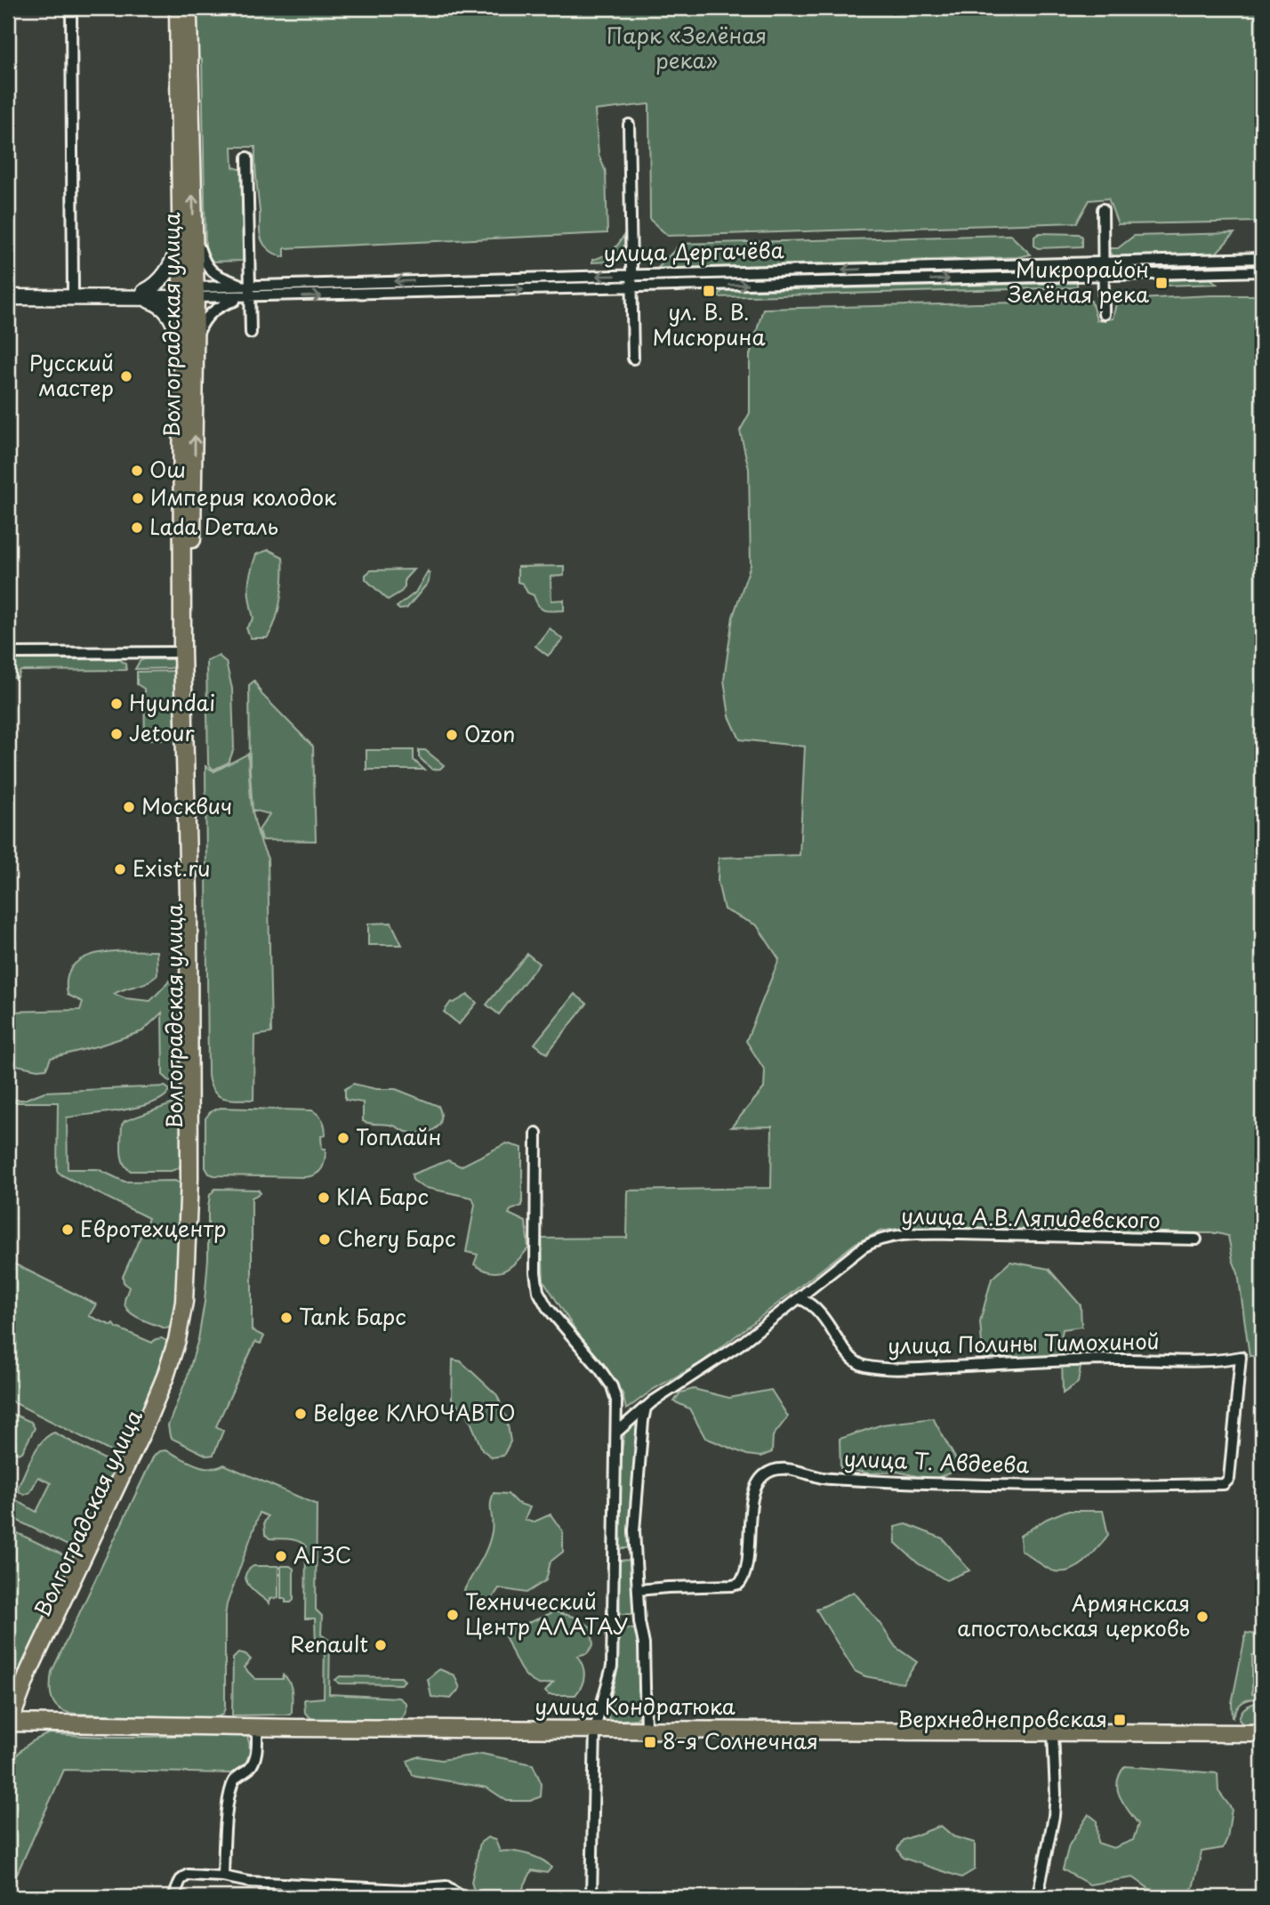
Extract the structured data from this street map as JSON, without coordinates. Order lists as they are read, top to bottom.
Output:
{
  "streets": {
    "main road": ["Волгоградская улица", "улица Кондратюка"],
    "street": [
      "улица Дергачёва",
      "улица А.В.Ляпидевского",
      "улица Полины Тимохиной",
      "улица Т. Авдеева"
    ]
  },
  "crossings": [
    ["улица Дергачёва", "Волгоградская улица"],
    ["Волгоградская улица", "улица Кондратюка"],
    ["улица А.В.Ляпидевского", "улица Полины Тимохиной"],
    ["улица Полины Тимохиной", "улица Т. Авдеева"]
  ],
  "parks": ["Парк «Зелёная река»"],
  "places": {
    "transit": [
      "Микрорайон Зелёная река",
      "ул. В. В. Мисюрина",
      "Верхнеднепровская",
      "8-я Солнечная"
    ],
    "other": [
      "Русский мастер",
      "Ош",
      "Империя колодок",
      "Lada Dеталь",
      "Hyundai",
      "Jetour",
      "Ozon",
      "Москвич",
      "Exist.ru",
      "Топлайн",
      "KIA Барс",
      "Евротехцентр",
      "Chery Барс",
      "Tank Барс",
      "Belgee КЛЮЧАВТО",
      "АГЗС",
      "Технический Центр АЛАТАУ",
      "Армянская апостольская церковь",
      "Renault"
    ]
  }
}
